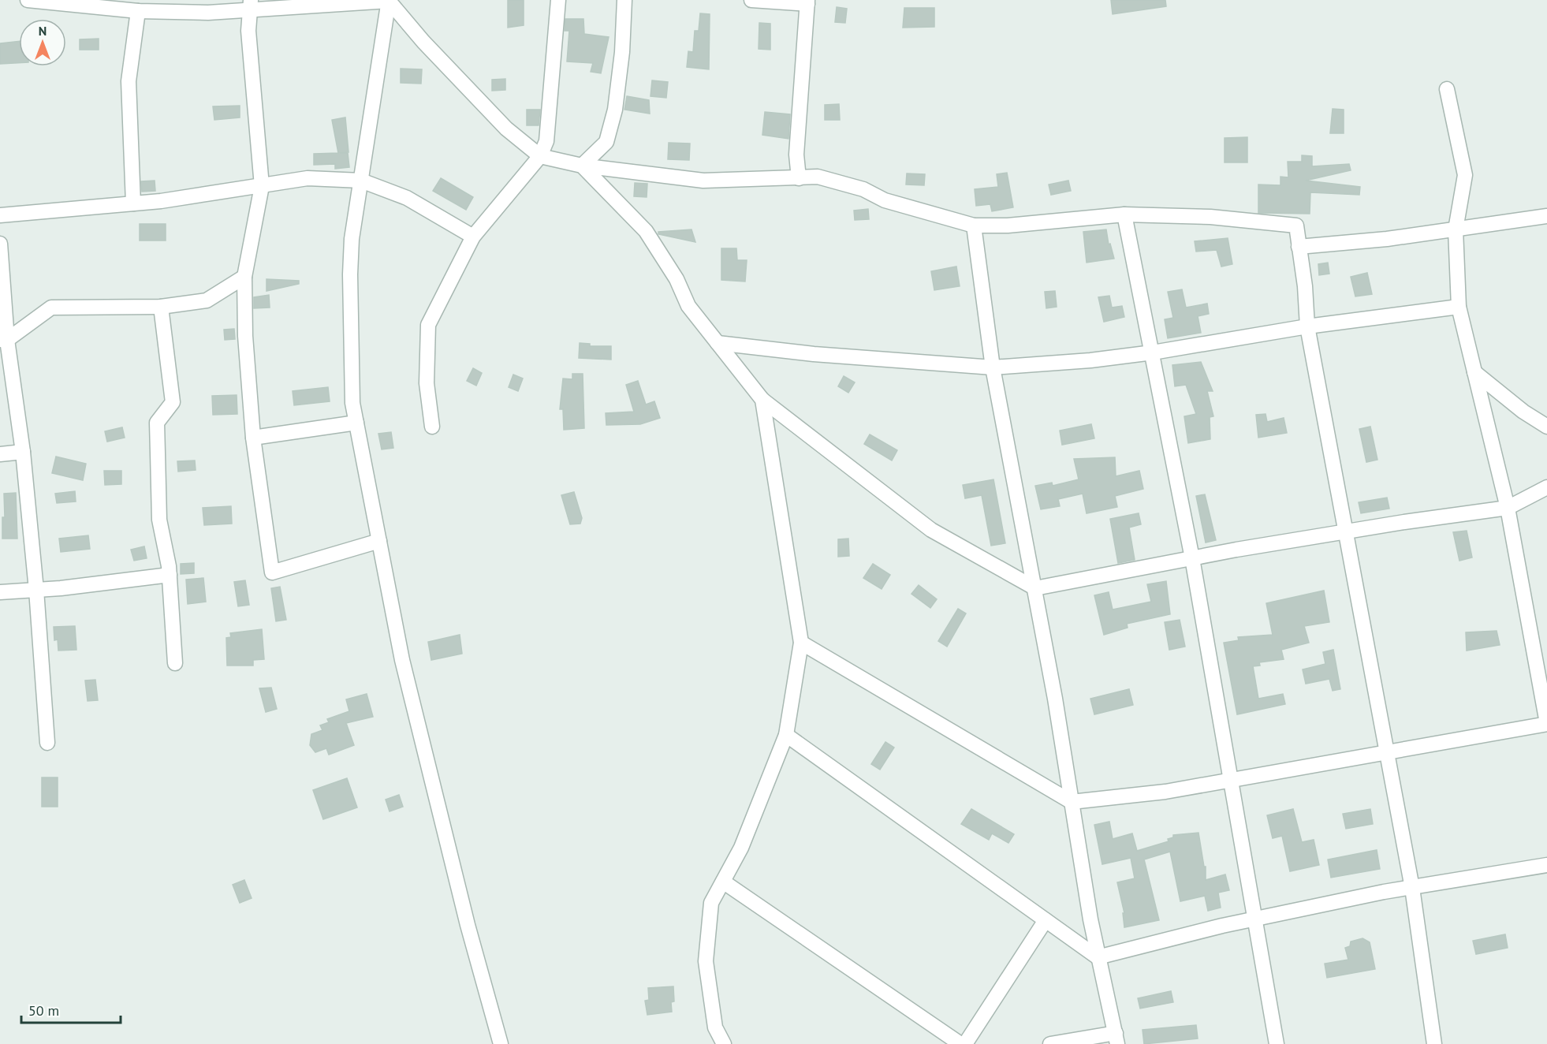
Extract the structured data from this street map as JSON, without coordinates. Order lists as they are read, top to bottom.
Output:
{
  "scale_bar": "50 m",
  "north": "top"
}
